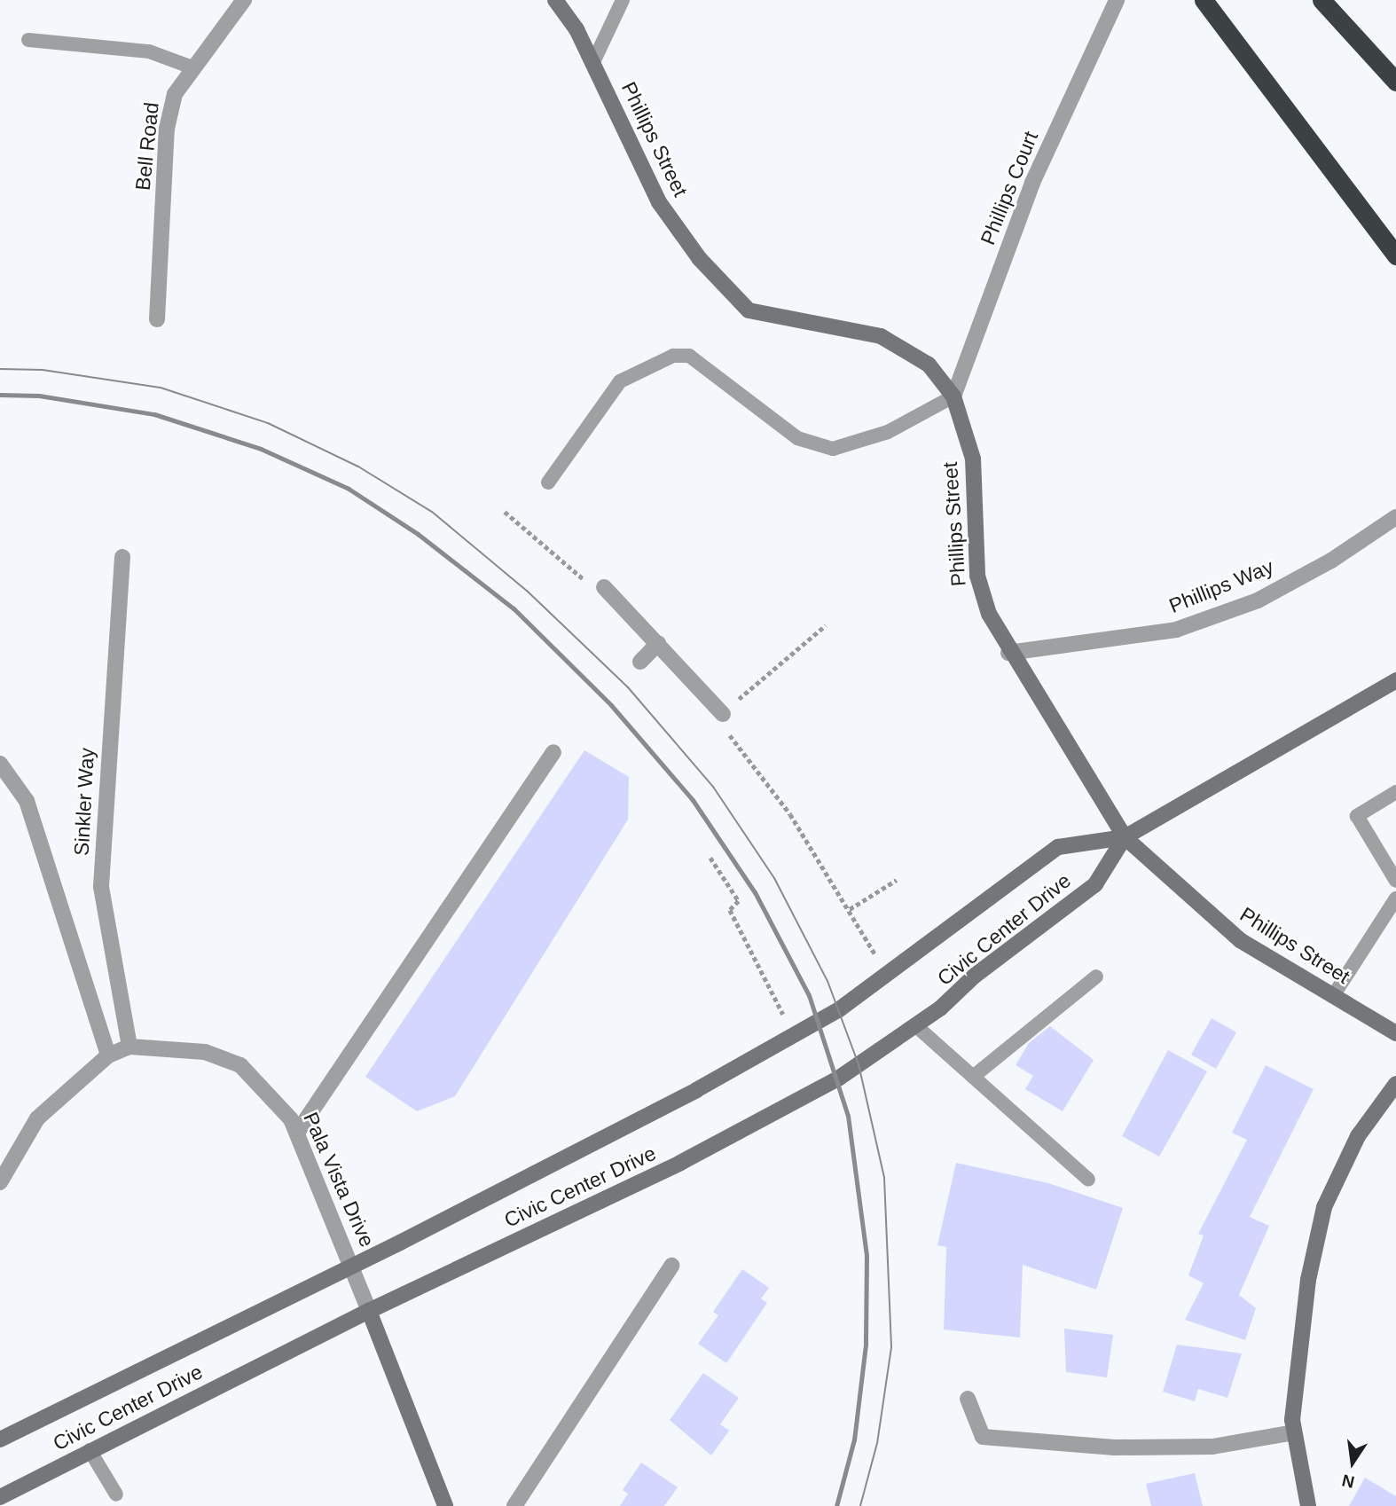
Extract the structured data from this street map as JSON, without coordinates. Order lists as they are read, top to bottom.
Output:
{
  "streets": {
    "main road": ["Phillips Street", "Civic Center Drive", "Pala Vista Drive"],
    "street": [
      "Bell Road",
      "Phillips Court",
      "Phillips Way",
      "Sinkler Way"
    ]
  },
  "crossings": [
    ["Phillips Street", "Phillips Court"],
    ["Phillips Street", "Phillips Way"],
    ["Phillips Street", "Civic Center Drive"],
    ["Sinkler Way", "Pala Vista Drive"],
    ["Civic Center Drive", "Pala Vista Drive"]
  ],
  "north": "bottom"
}
